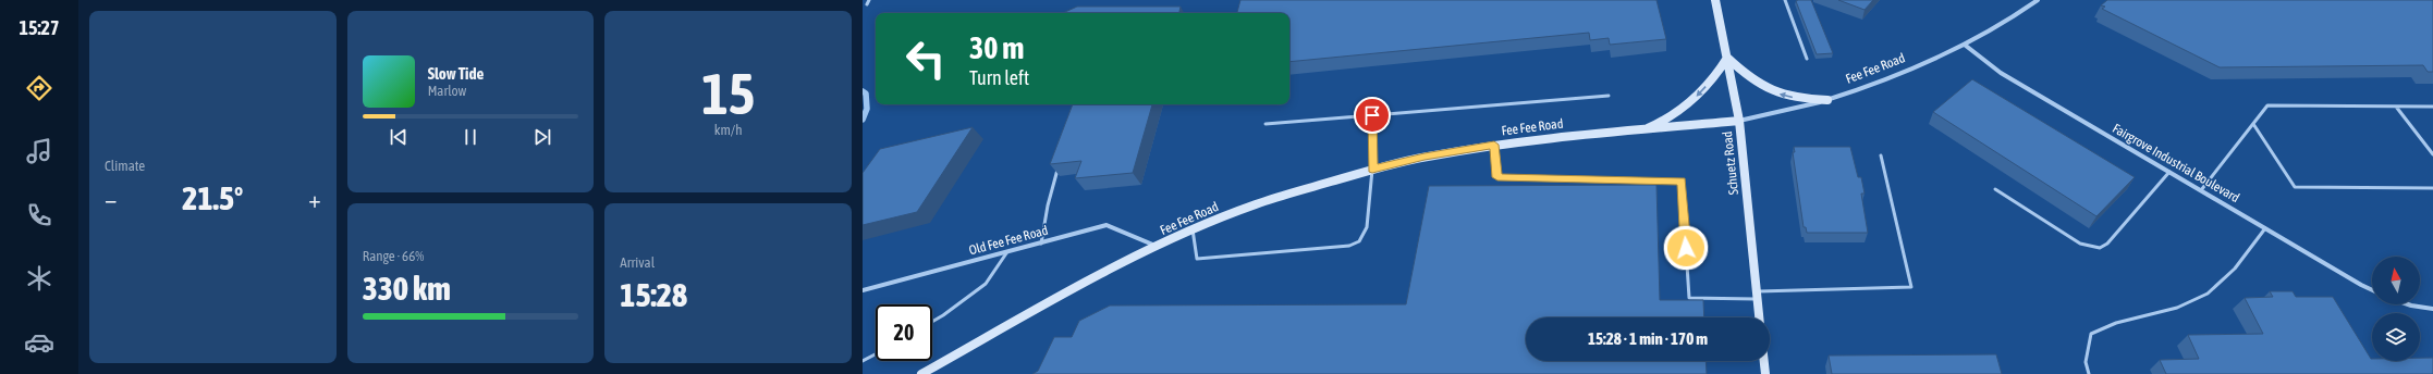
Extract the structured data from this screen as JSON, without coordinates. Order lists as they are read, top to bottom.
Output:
{
  "streets": {
    "street": [
      "Fee Fee Road",
      "Schuetz Road",
      "Fairgrove Industrial Boulevard",
      "Old Fee Fee Road"
    ]
  },
  "crossings": [
    ["Fee Fee Road", "Schuetz Road"],
    ["Fee Fee Road", "Fairgrove Industrial Boulevard"],
    ["Fee Fee Road", "Old Fee Fee Road"]
  ],
  "north": "top",
  "page": {
    "tabs": "15:27",
    "tile": [
      "Climate",
      ["15", "km/h"],
      ["Range · 66%", "330 km"],
      ["Arrival", "15:28"]
    ],
    "turn": ["30 m", "Turn left"],
    "song": ["Slow Tide", "Marlow"],
    "heat": ["−", "21.5°", "+"],
    "limit": "20",
    "trip": "15:28 · 1 min · 170 m"
  }
}
